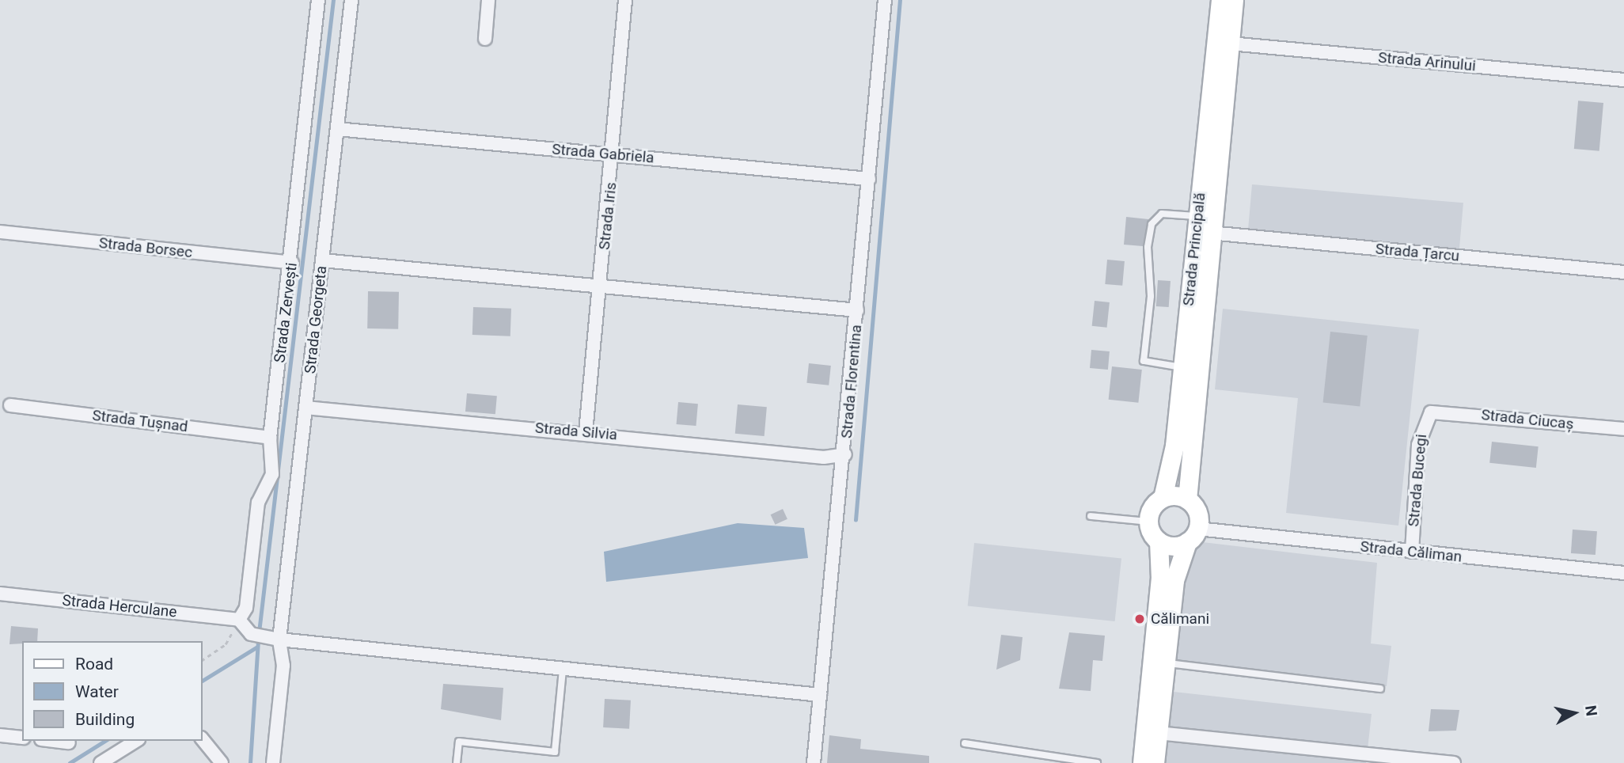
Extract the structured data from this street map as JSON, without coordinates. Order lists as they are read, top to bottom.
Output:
{
  "streets": {
    "main road": ["Strada Principală"],
    "street": [
      "Strada Arinului",
      "Strada Gabriela",
      "Strada Iris",
      "Strada Borsec",
      "Strada Țarcu",
      "Strada Zervești",
      "Strada Georgeta",
      "Strada Florentina",
      "Strada Ciucaș",
      "Strada Tușnad",
      "Strada Silvia",
      "Strada Bucegi",
      "Strada Căliman",
      "Strada Herculane"
    ]
  },
  "crossings": [
    ["Strada Arinului", "Strada Principală"],
    ["Strada Gabriela", "Strada Iris"],
    ["Strada Gabriela", "Strada Georgeta"],
    ["Strada Gabriela", "Strada Florentina"],
    ["Strada Iris", "Strada Silvia"],
    ["Strada Borsec", "Strada Zervești"],
    ["Strada Principală", "Strada Țarcu"],
    ["Strada Principală", "Strada Căliman"],
    ["Strada Zervești", "Strada Tușnad"],
    ["Strada Zervești", "Strada Herculane"],
    ["Strada Georgeta", "Strada Silvia"],
    ["Strada Florentina", "Strada Silvia"],
    ["Strada Ciucaș", "Strada Bucegi"],
    ["Strada Bucegi", "Strada Căliman"]
  ],
  "places": ["Călimani"],
  "legend": ["Road", "Water", "Building"],
  "north": "right"
}
